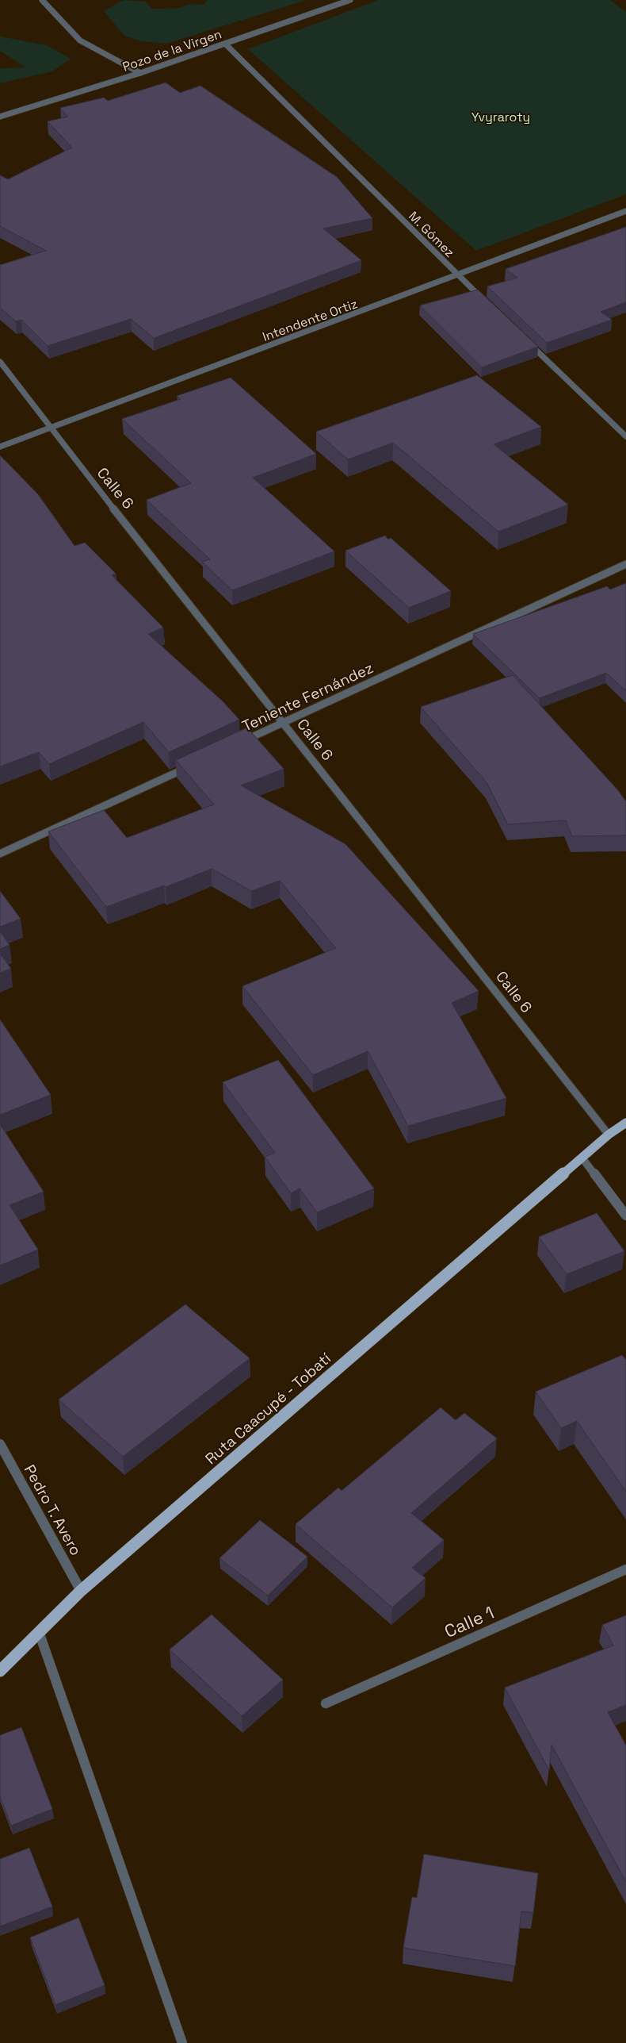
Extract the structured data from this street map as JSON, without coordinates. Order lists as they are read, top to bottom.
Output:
{
  "streets": {
    "main road": ["Ruta Caacupé - Tobatí"],
    "street": [
      "Pozo de la Virgen",
      "M. Gómez",
      "Intendente Ortiz",
      "Calle 6",
      "Teniente Fernández",
      "Pedro T. Avero",
      "Calle 1"
    ]
  },
  "crossings": [
    ["Pozo de la Virgen", "M. Gómez"],
    ["M. Gómez", "Intendente Ortiz"],
    ["Intendente Ortiz", "Calle 6"],
    ["Calle 6", "Teniente Fernández"],
    ["Calle 6", "Ruta Caacupé - Tobatí"],
    ["Ruta Caacupé - Tobatí", "Pedro T. Avero"]
  ],
  "parks": ["Yvyraroty"]
}
